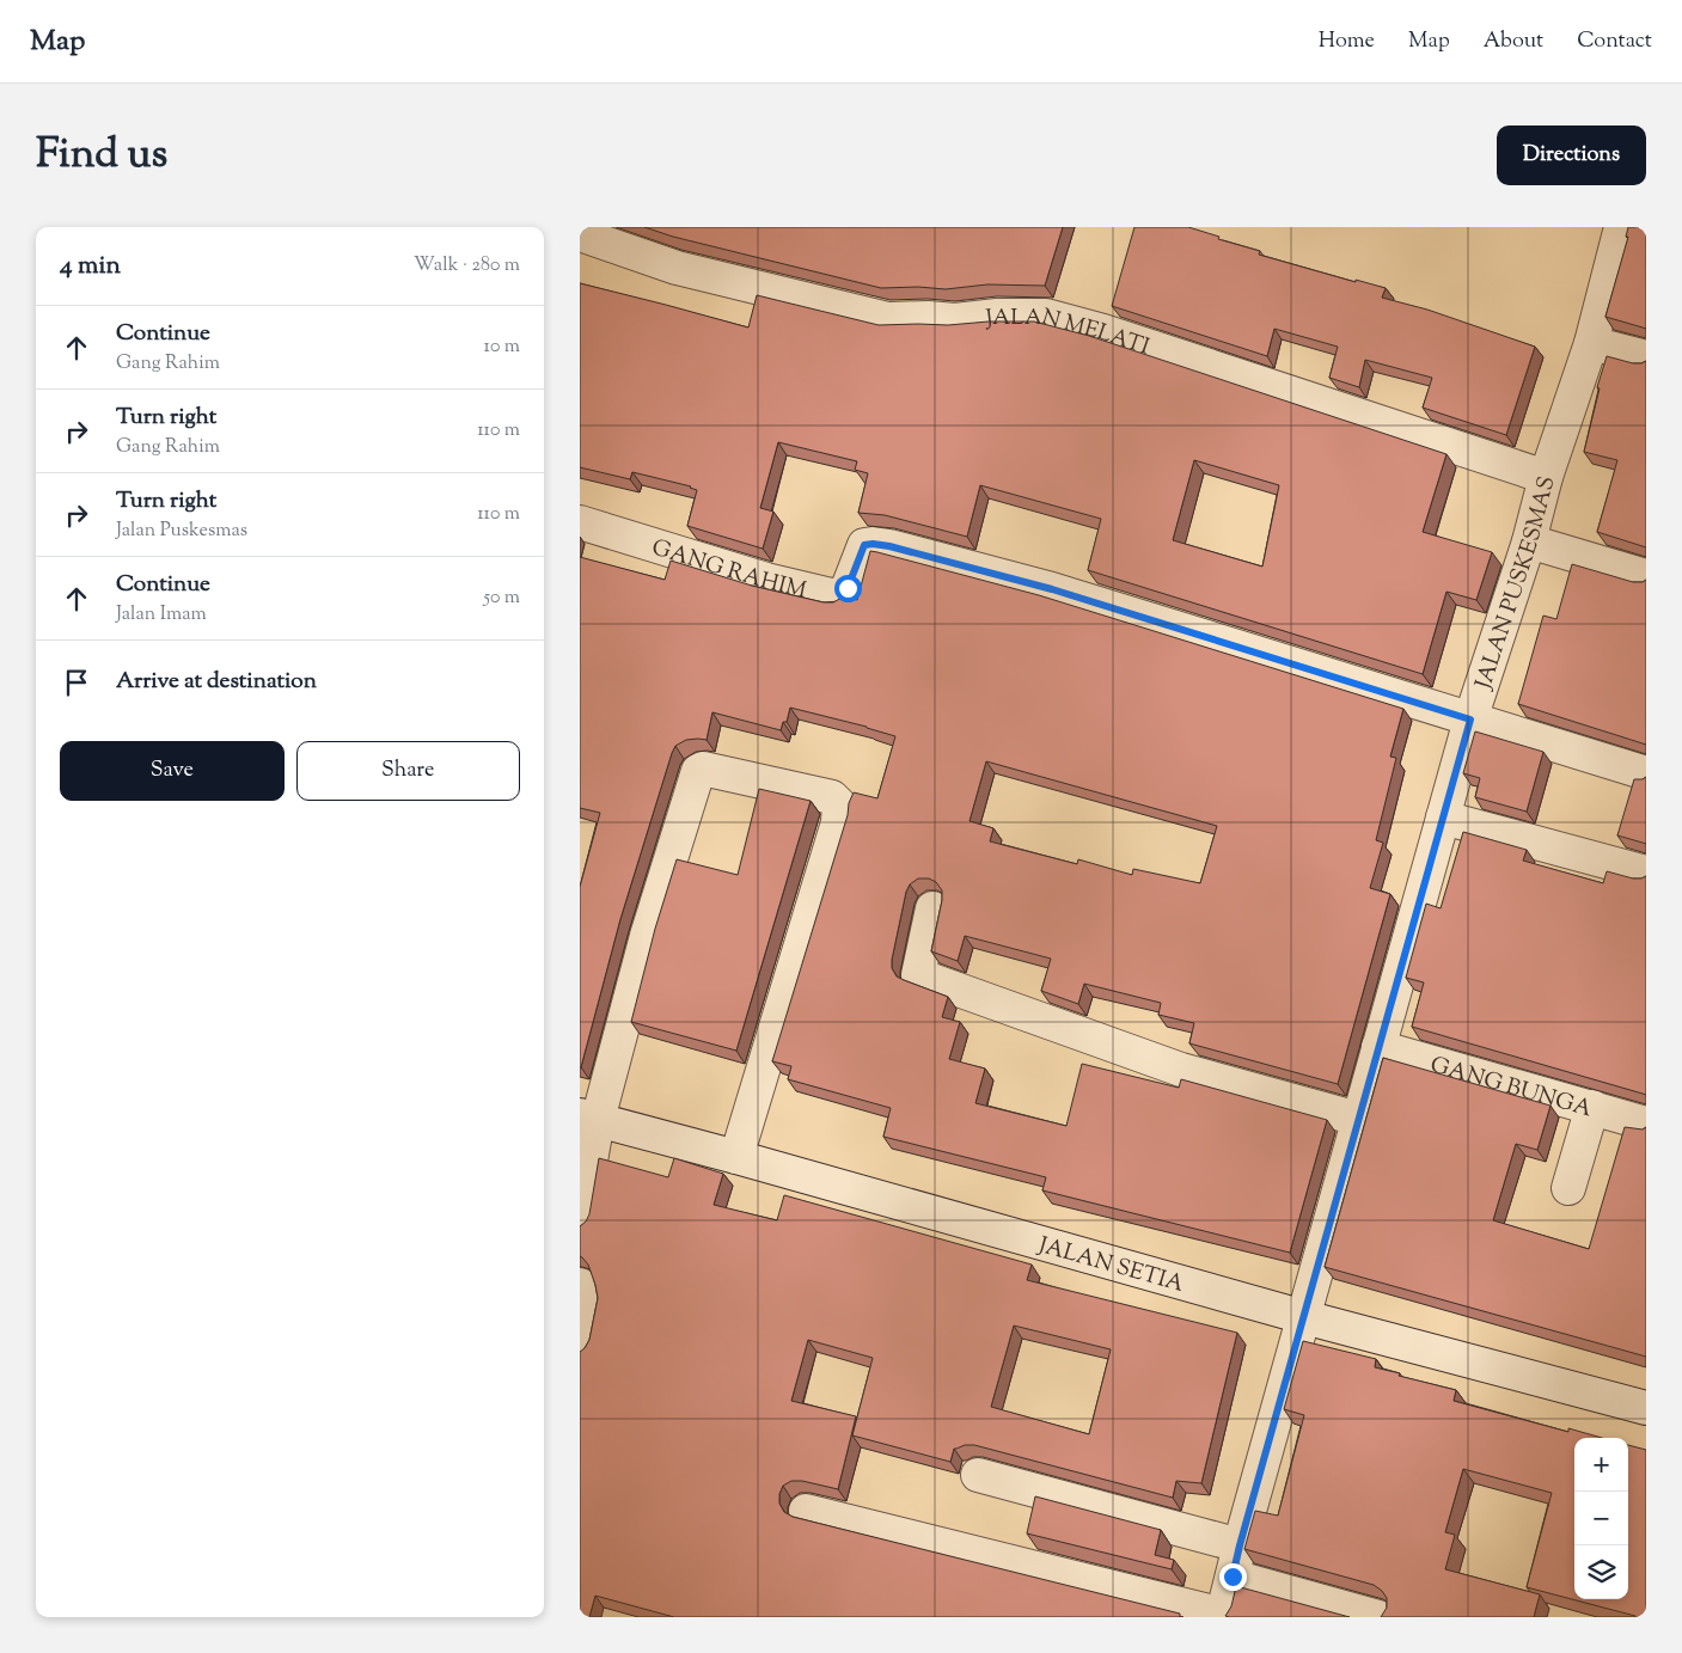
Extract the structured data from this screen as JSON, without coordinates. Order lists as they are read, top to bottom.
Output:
{
  "streets": {
    "street": [
      "JALAN MELATI",
      "GANG RAHIM",
      "JALAN PUSKESMAS",
      "GANG BUNGA",
      "JALAN SETIA"
    ]
  },
  "crossings": [
    ["JALAN MELATI", "JALAN PUSKESMAS"],
    ["GANG RAHIM", "JALAN PUSKESMAS"],
    ["JALAN PUSKESMAS", "GANG BUNGA"],
    ["JALAN PUSKESMAS", "JALAN SETIA"]
  ],
  "page": {
    "header": "Map",
    "nav": [
      "Home",
      "Map",
      "About",
      "Contact"
    ],
    "title": "Find us",
    "buttons": [
      "Directions",
      ["Save", "Share"]
    ],
    "heading": ["4 min", "Walk · 280 m"],
    "list": [
      ["Continue", "Gang Rahim", "10 m"],
      ["Turn right", "Gang Rahim", "110 m"],
      ["Turn right", "Jalan Puskesmas", "110 m"],
      ["Continue", "Jalan Imam", "50 m"],
      "Arrive at destination"
    ],
    "map_buttons": ["+", "−"]
  }
}
